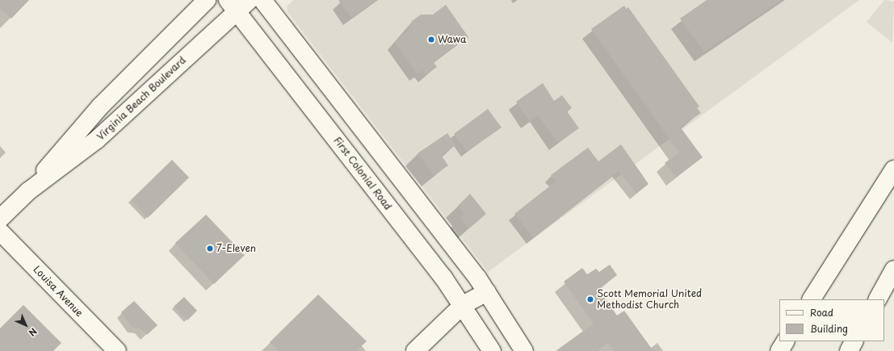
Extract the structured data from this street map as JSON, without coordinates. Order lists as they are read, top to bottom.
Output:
{
  "streets": {
    "main road": ["Virginia Beach Boulevard", "First Colonial Road", "Louisa Avenue"]
  },
  "crossings": [
    ["Virginia Beach Boulevard", "First Colonial Road"]
  ],
  "places": ["Wawa", "7-Eleven", "Scott Memorial United Methodist Church"],
  "legend": ["Road", "Building"],
  "north": "bottom right"
}
